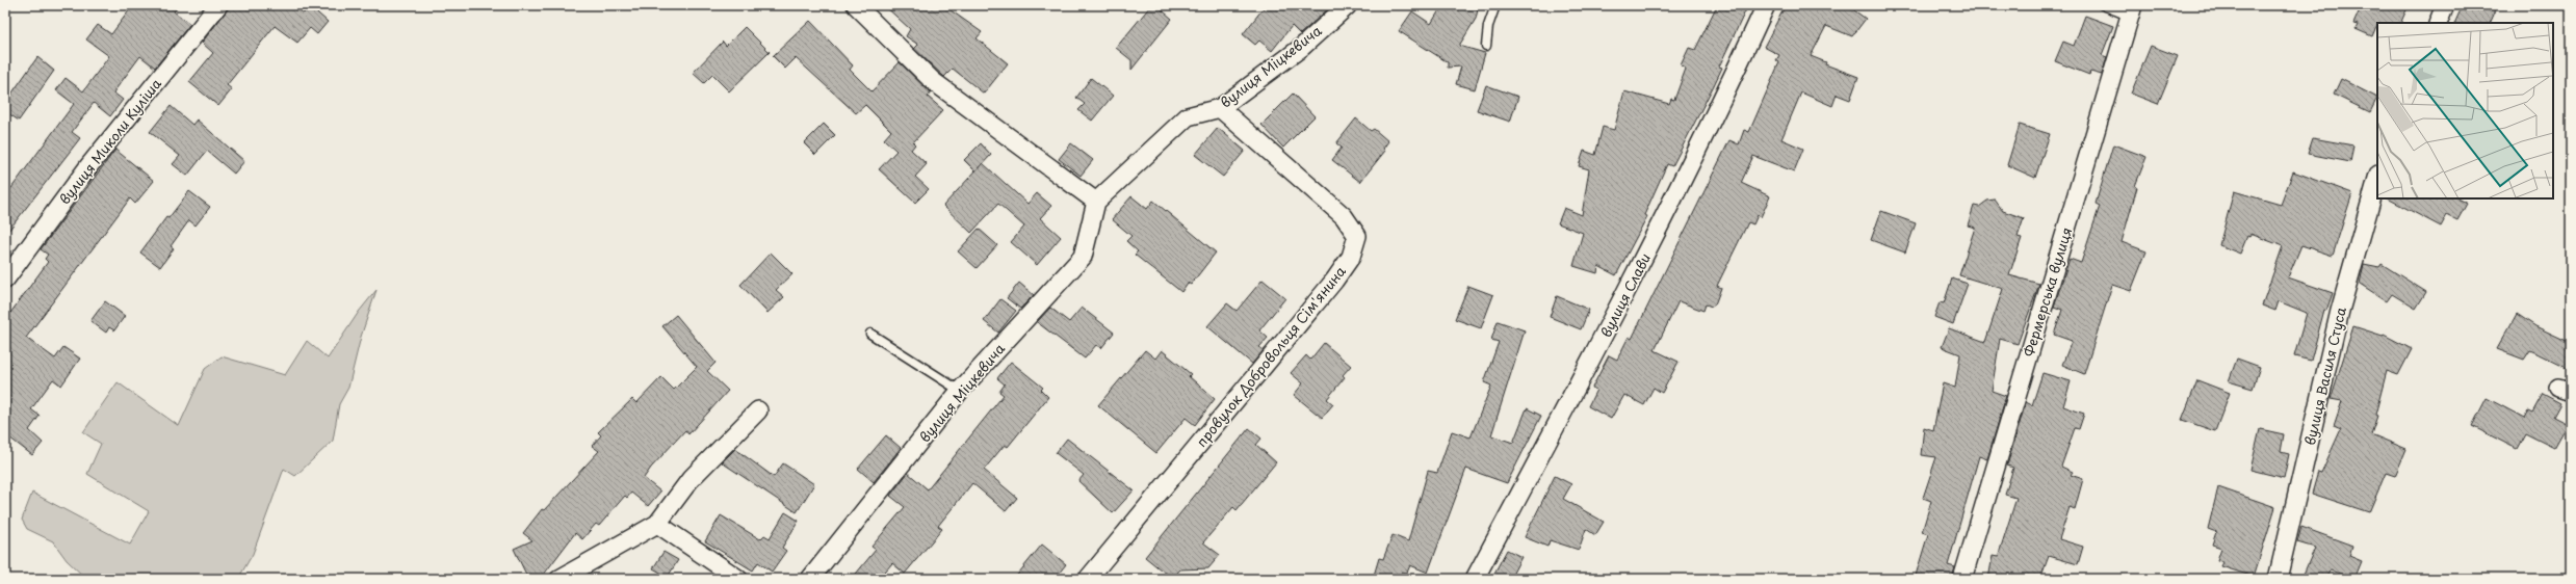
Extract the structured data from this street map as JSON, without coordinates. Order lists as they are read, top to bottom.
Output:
{
  "streets": {
    "street": [
      "вулиця Міцкевича",
      "вулиця Миколи Куліша",
      "Фермерська вулиця",
      "вулиця Слави",
      "провулок Добровольця Сім'янина",
      "вулиця Василя Стуса"
    ]
  },
  "crossings": [
    ["вулиця Міцкевича", "провулок Добровольця Сім'янина"]
  ]
}
